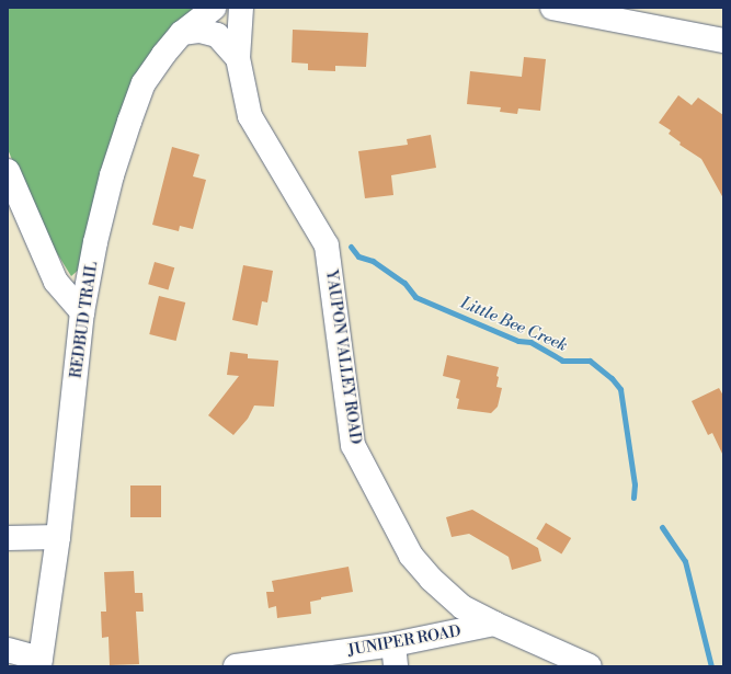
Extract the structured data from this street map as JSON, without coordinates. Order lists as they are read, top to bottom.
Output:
{
  "streets": {
    "street": ["REDBUD TRAIL", "YAUPON VALLEY ROAD", "JUNIPER ROAD"]
  },
  "crossings": [
    ["YAUPON VALLEY ROAD", "JUNIPER ROAD"]
  ],
  "water": ["Little Bee Creek"]
}
